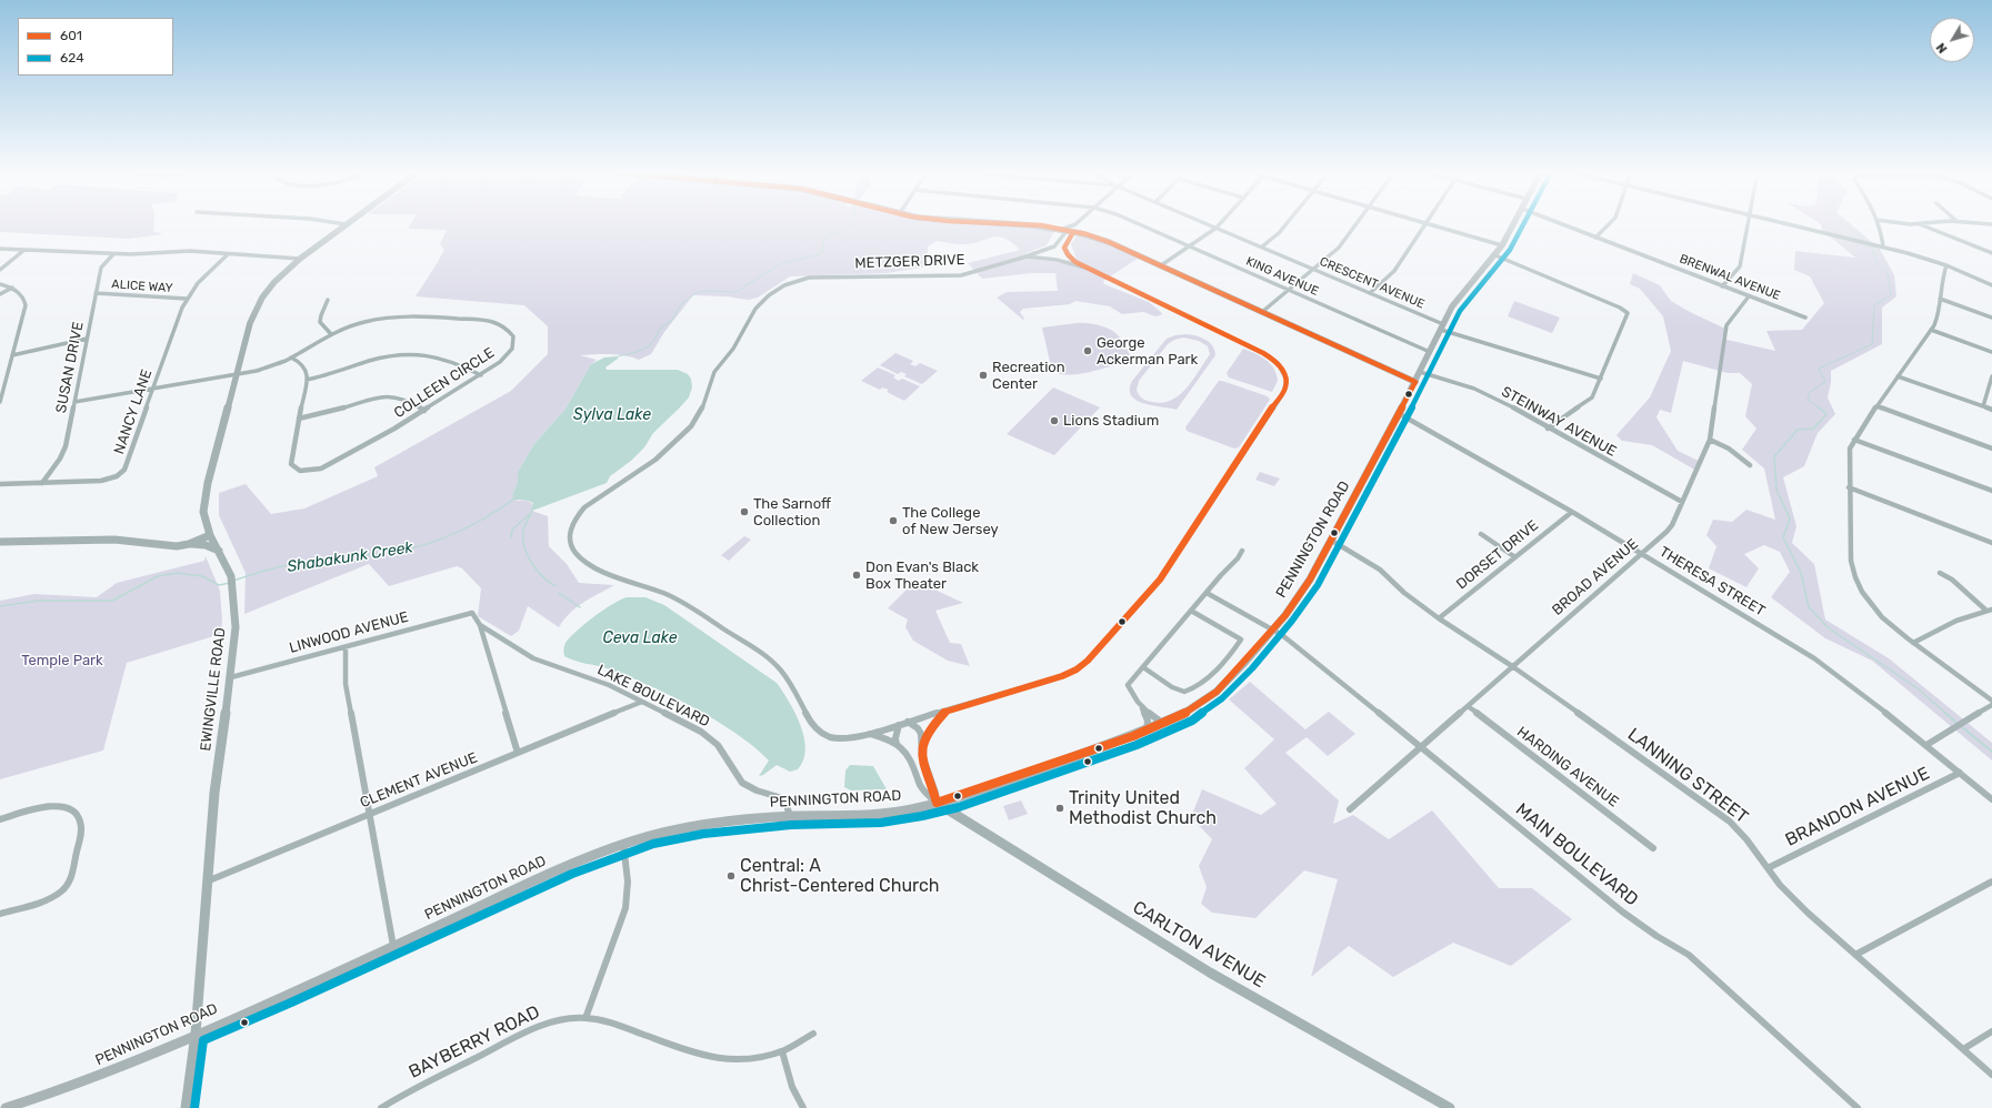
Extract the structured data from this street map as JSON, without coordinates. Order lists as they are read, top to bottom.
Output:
{
  "streets": {
    "main road": ["PENNINGTON ROAD"],
    "street": [
      "METZGER DRIVE",
      "KING AVENUE",
      "BRENWAL AVENUE",
      "CRESCENT AVENUE",
      "ALICE WAY",
      "SUSAN DRIVE",
      "COLLEEN CIRCLE",
      "NANCY LANE",
      "STEINWAY AVENUE",
      "DORSET DRIVE",
      "BROAD AVENUE",
      "THERESA STREET",
      "LINWOOD AVENUE",
      "EWINGVILLE ROAD",
      "LAKE BOULEVARD",
      "HARDING AVENUE",
      "LANNING STREET",
      "CLEMENT AVENUE",
      "BRANDON AVENUE",
      "MAIN BOULEVARD",
      "CARLTON AVENUE",
      "BAYBERRY ROAD"
    ]
  },
  "crossings": [
    ["KING AVENUE", "PENNINGTON ROAD"],
    ["BRENWAL AVENUE", "BROAD AVENUE"],
    ["CRESCENT AVENUE", "PENNINGTON ROAD"],
    ["ALICE WAY", "SUSAN DRIVE"],
    ["ALICE WAY", "NANCY LANE"],
    ["SUSAN DRIVE", "COLLEEN CIRCLE"],
    ["SUSAN DRIVE", "NANCY LANE"],
    ["COLLEEN CIRCLE", "NANCY LANE"],
    ["COLLEEN CIRCLE", "EWINGVILLE ROAD"],
    ["STEINWAY AVENUE", "PENNINGTON ROAD"],
    ["STEINWAY AVENUE", "BROAD AVENUE"],
    ["PENNINGTON ROAD", "THERESA STREET"],
    ["PENNINGTON ROAD", "EWINGVILLE ROAD"],
    ["PENNINGTON ROAD", "LAKE BOULEVARD"],
    ["PENNINGTON ROAD", "LANNING STREET"],
    ["PENNINGTON ROAD", "MAIN BOULEVARD"],
    ["PENNINGTON ROAD", "CARLTON AVENUE"],
    ["DORSET DRIVE", "THERESA STREET"],
    ["DORSET DRIVE", "LANNING STREET"],
    ["BROAD AVENUE", "THERESA STREET"],
    ["BROAD AVENUE", "HARDING AVENUE"],
    ["BROAD AVENUE", "LANNING STREET"],
    ["BROAD AVENUE", "MAIN BOULEVARD"],
    ["THERESA STREET", "BRANDON AVENUE"],
    ["LINWOOD AVENUE", "EWINGVILLE ROAD"],
    ["LINWOOD AVENUE", "LAKE BOULEVARD"],
    ["EWINGVILLE ROAD", "CLEMENT AVENUE"],
    ["LAKE BOULEVARD", "CLEMENT AVENUE"],
    ["LANNING STREET", "BRANDON AVENUE"]
  ],
  "water": ["Sylva Lake", "Shabakunk Creek", "Ceva Lake"],
  "parks": ["Temple Park"],
  "places": [
    "George Ackerman Park",
    "Recreation Center",
    "Lions Stadium",
    "The Sarnoff Collection",
    "The College of New Jersey",
    "Don Evan's Black Box Theater",
    "Trinity United Methodist Church",
    "Central: A Christ-Centered Church"
  ],
  "lines": ["transit line 601", "transit line 624"],
  "legend": ["601", "624"],
  "north": "bottom left"
}
